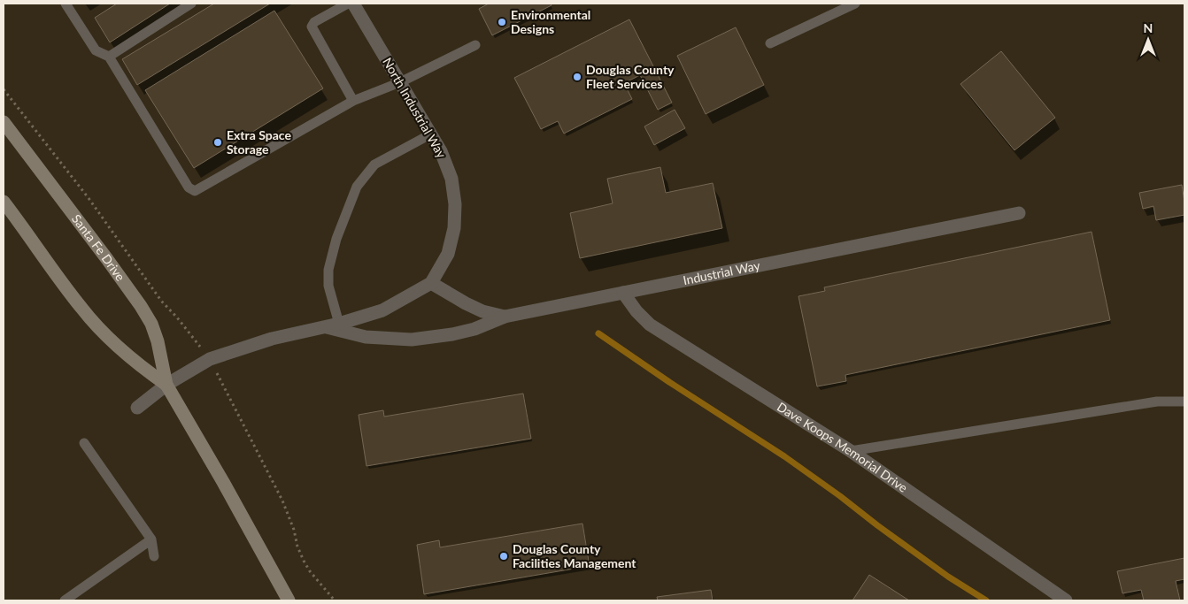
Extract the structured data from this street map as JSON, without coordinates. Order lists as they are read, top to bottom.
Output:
{
  "streets": {
    "main road": ["Santa Fe Drive"],
    "street": ["North Industrial Way", "Industrial Way", "Dave Koops Memorial Drive"]
  },
  "crossings": [
    ["North Industrial Way", "Industrial Way"],
    ["Industrial Way", "Dave Koops Memorial Drive"]
  ],
  "places": [
    "Environmental Designs",
    "Douglas County Fleet Services",
    "Extra Space Storage",
    "Douglas County Facilities Management"
  ],
  "north": "top"
}
